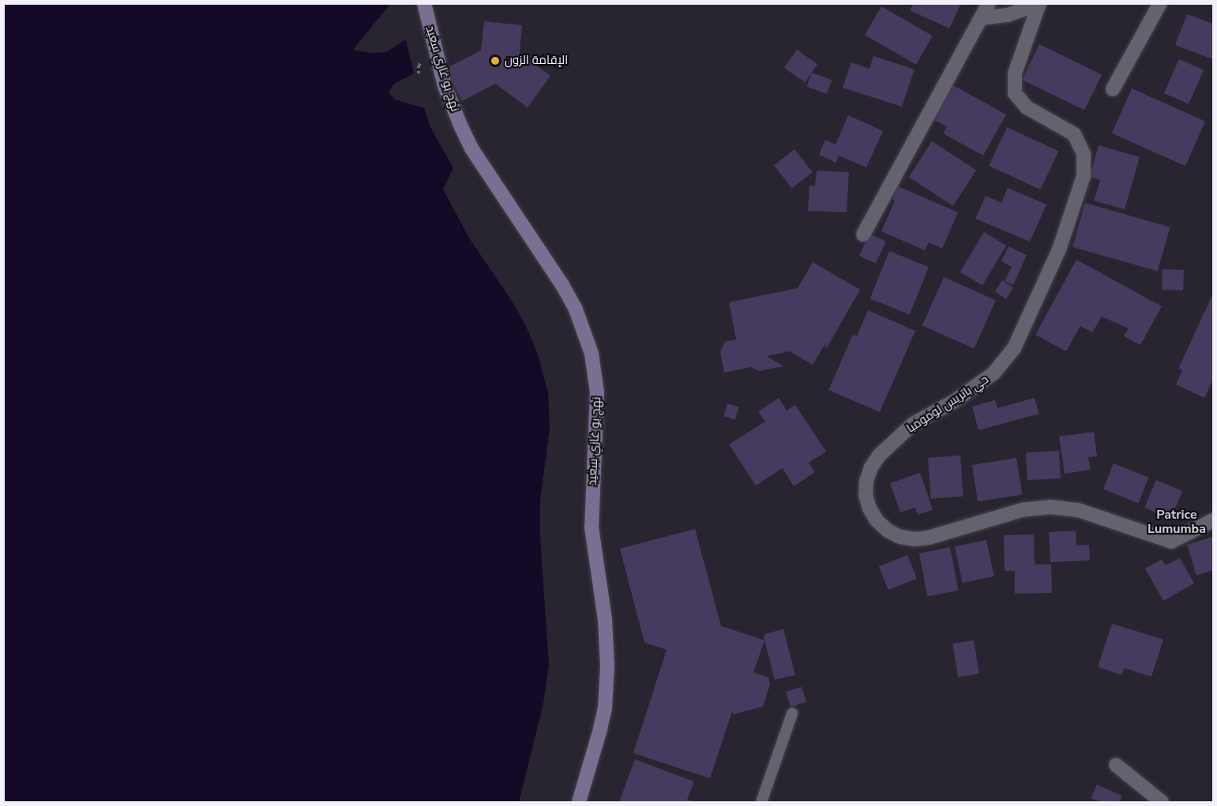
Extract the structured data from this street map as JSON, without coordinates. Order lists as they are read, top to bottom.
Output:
{
  "streets": {
    "street": ["نهج بو غازي سعيد", "حي باتريس لومومبا"]
  },
  "districts": ["Patrice Lumumba"],
  "places": ["الإقامة الزون"]
}
